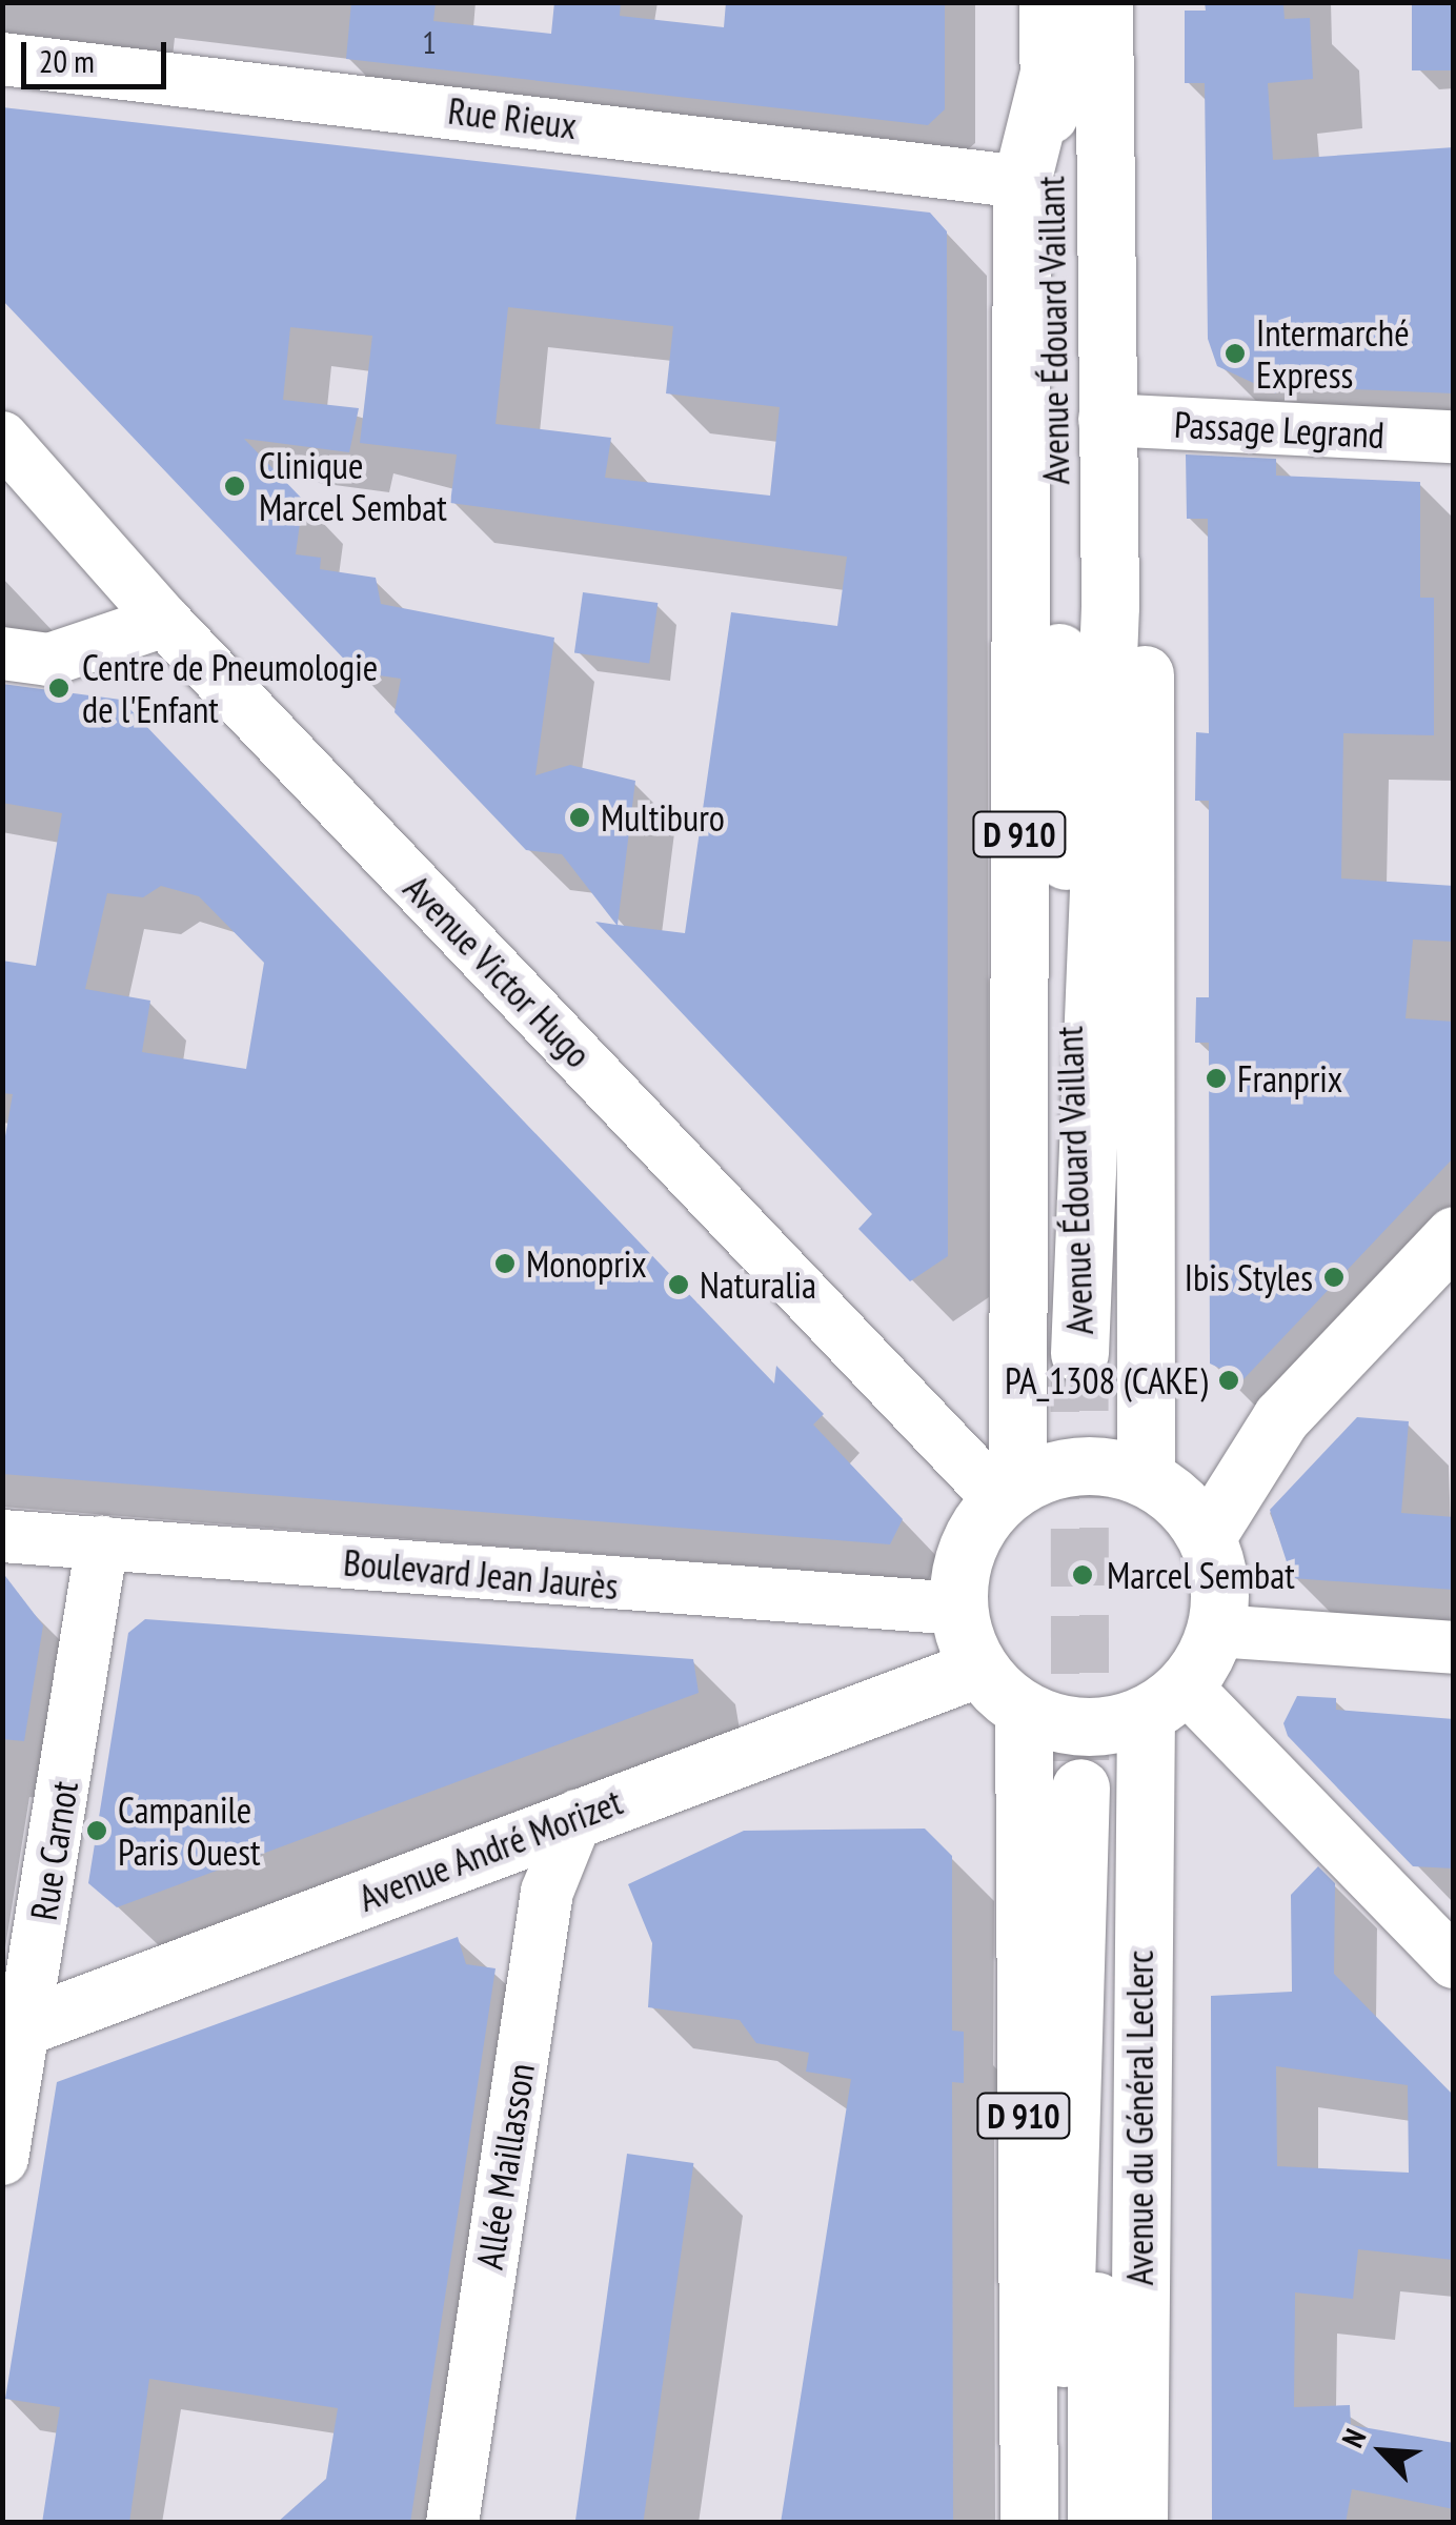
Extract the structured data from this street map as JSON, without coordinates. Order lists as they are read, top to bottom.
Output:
{
  "streets": {
    "main road": [
      "Avenue Édouard Vaillant",
      "D 910",
      "Avenue André Morizet",
      "Avenue du Général Leclerc"
    ],
    "street": [
      "Rue Rieux",
      "Passage Legrand",
      "Avenue Victor Hugo",
      "Boulevard Jean Jaurès",
      "Rue Carnot",
      "Allée Maillasson"
    ]
  },
  "crossings": [
    ["Rue Rieux", "Avenue Édouard Vaillant"],
    ["Avenue Édouard Vaillant", "Passage Legrand"],
    ["Avenue Édouard Vaillant", "D 910"],
    ["Avenue Édouard Vaillant", "Avenue Victor Hugo"],
    ["Avenue Édouard Vaillant", "Boulevard Jean Jaurès"],
    ["Avenue Édouard Vaillant", "Avenue André Morizet"],
    ["Avenue Édouard Vaillant", "Avenue du Général Leclerc"],
    ["D 910", "Avenue Victor Hugo"],
    ["D 910", "Boulevard Jean Jaurès"],
    ["D 910", "Avenue André Morizet"],
    ["D 910", "Avenue du Général Leclerc"],
    ["Avenue Victor Hugo", "Boulevard Jean Jaurès"],
    ["Avenue Victor Hugo", "Avenue André Morizet"],
    ["Avenue Victor Hugo", "Avenue du Général Leclerc"],
    ["Boulevard Jean Jaurès", "Avenue André Morizet"],
    ["Boulevard Jean Jaurès", "Rue Carnot"],
    ["Boulevard Jean Jaurès", "Avenue du Général Leclerc"],
    ["Avenue André Morizet", "Rue Carnot"],
    ["Avenue André Morizet", "Avenue du Général Leclerc"],
    ["Avenue André Morizet", "Allée Maillasson"]
  ],
  "places": [
    "Intermarché Express",
    "Clinique Marcel Sembat",
    "Centre de Pneumologie de l'Enfant",
    "Multiburo",
    "Franprix",
    "Monoprix",
    "Ibis Styles",
    "Naturalia",
    "PA_1308 (CAKE)",
    "Marcel Sembat",
    "Campanile Paris Ouest"
  ],
  "house_numbers": ["1"],
  "scale_bar": "20 m",
  "north": "top left"
}
